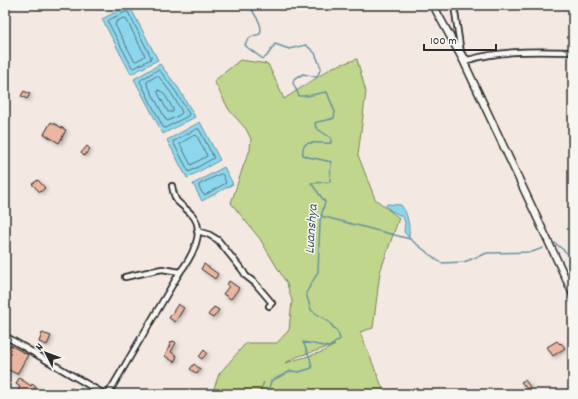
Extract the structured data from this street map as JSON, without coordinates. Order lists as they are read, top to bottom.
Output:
{
  "water": ["Luanshya"],
  "scale_bar": "100 m",
  "north": "top left"
}
